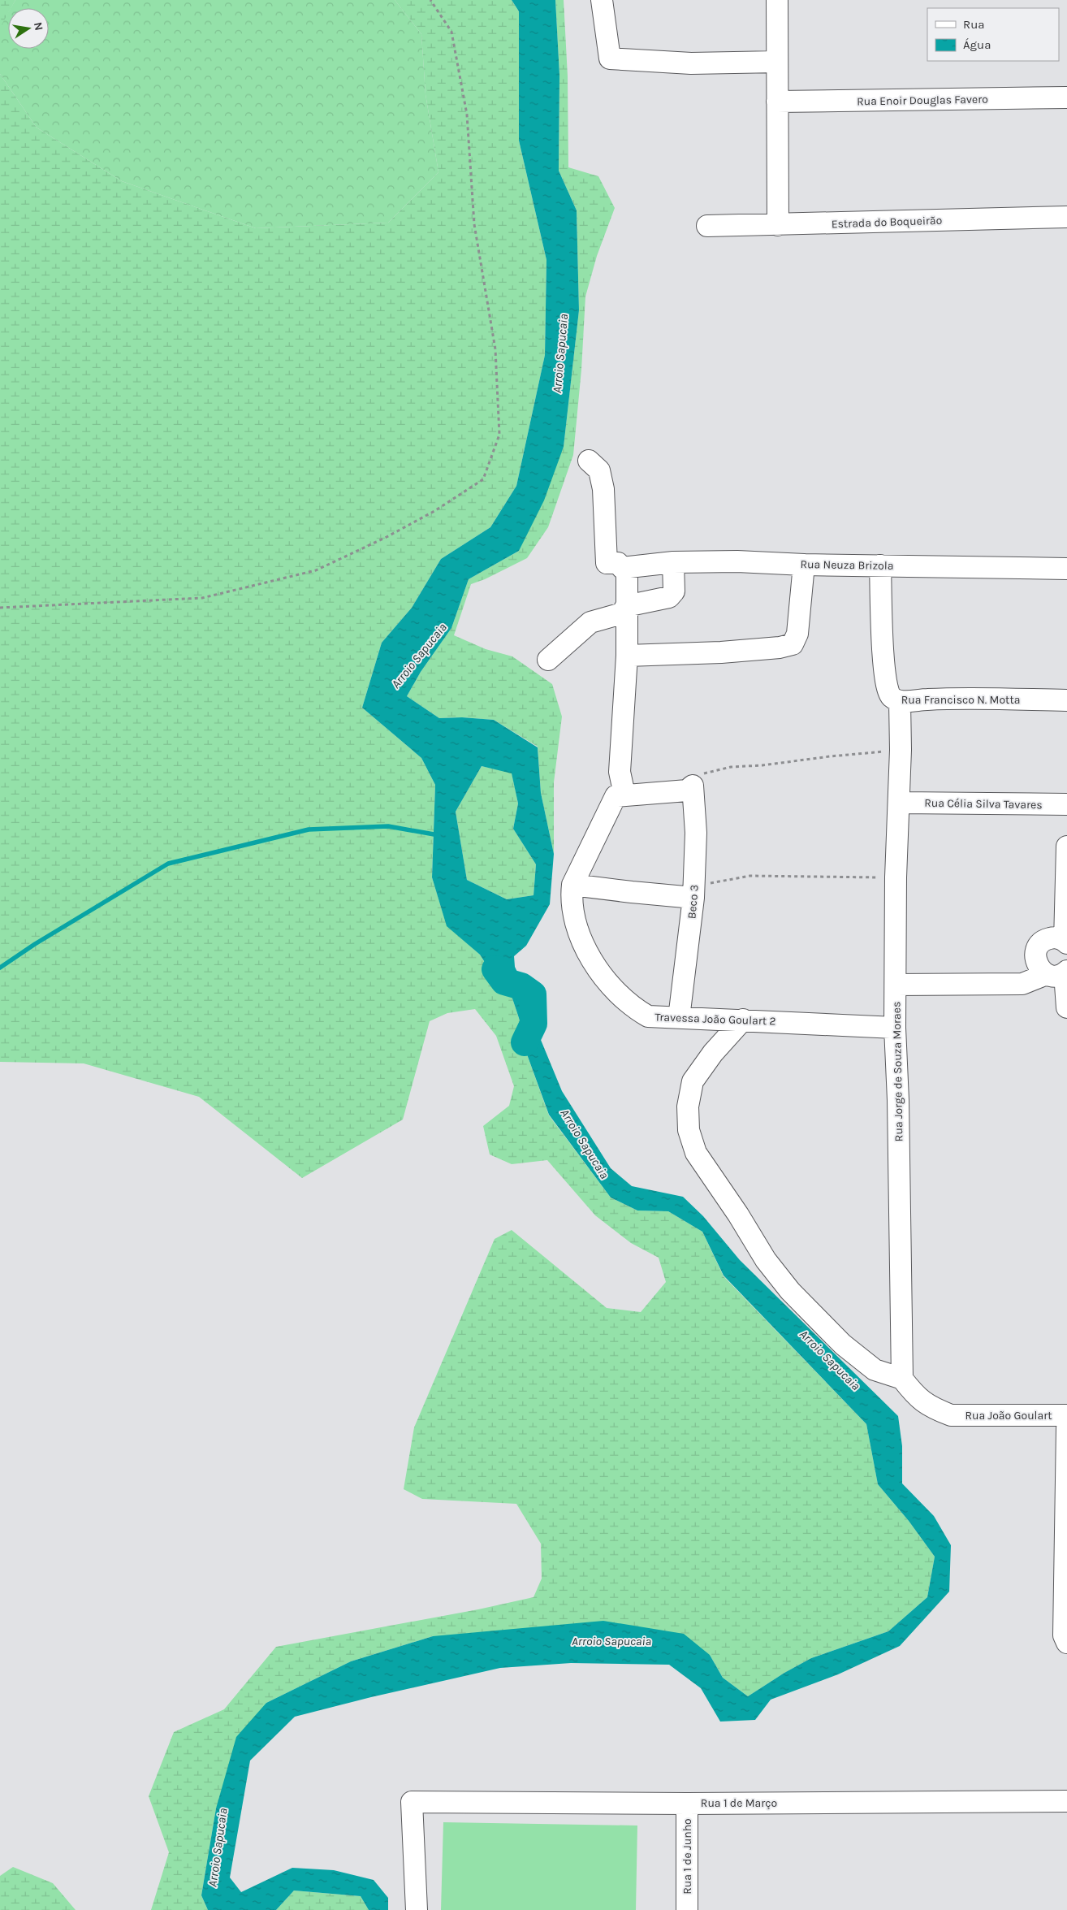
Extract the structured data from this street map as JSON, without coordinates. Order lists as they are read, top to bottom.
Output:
{
  "streets": {
    "street": [
      "Rua Enoir Douglas Favero",
      "Estrada do Boqueirão",
      "Rua Neuza Brizola",
      "Rua Francisco N. Motta",
      "Rua Célia Silva Tavares",
      "Beco 3",
      "Travessa João Goulart 2",
      "Rua Jorge de Souza Moraes",
      "Rua João Goulart",
      "Rua 1 de Março",
      "Rua 1 de Junho"
    ]
  },
  "crossings": [
    ["Rua Neuza Brizola", "Rua Francisco N. Motta"],
    ["Rua Francisco N. Motta", "Rua Jorge de Souza Moraes"],
    ["Rua Célia Silva Tavares", "Rua Jorge de Souza Moraes"],
    ["Beco 3", "Travessa João Goulart 2"],
    ["Travessa João Goulart 2", "Rua Jorge de Souza Moraes"],
    ["Rua Jorge de Souza Moraes", "Rua João Goulart"],
    ["Rua 1 de Março", "Rua 1 de Junho"]
  ],
  "water": ["Arroio Sapucaia"],
  "legend": ["Rua", "Água"],
  "north": "right"
}
